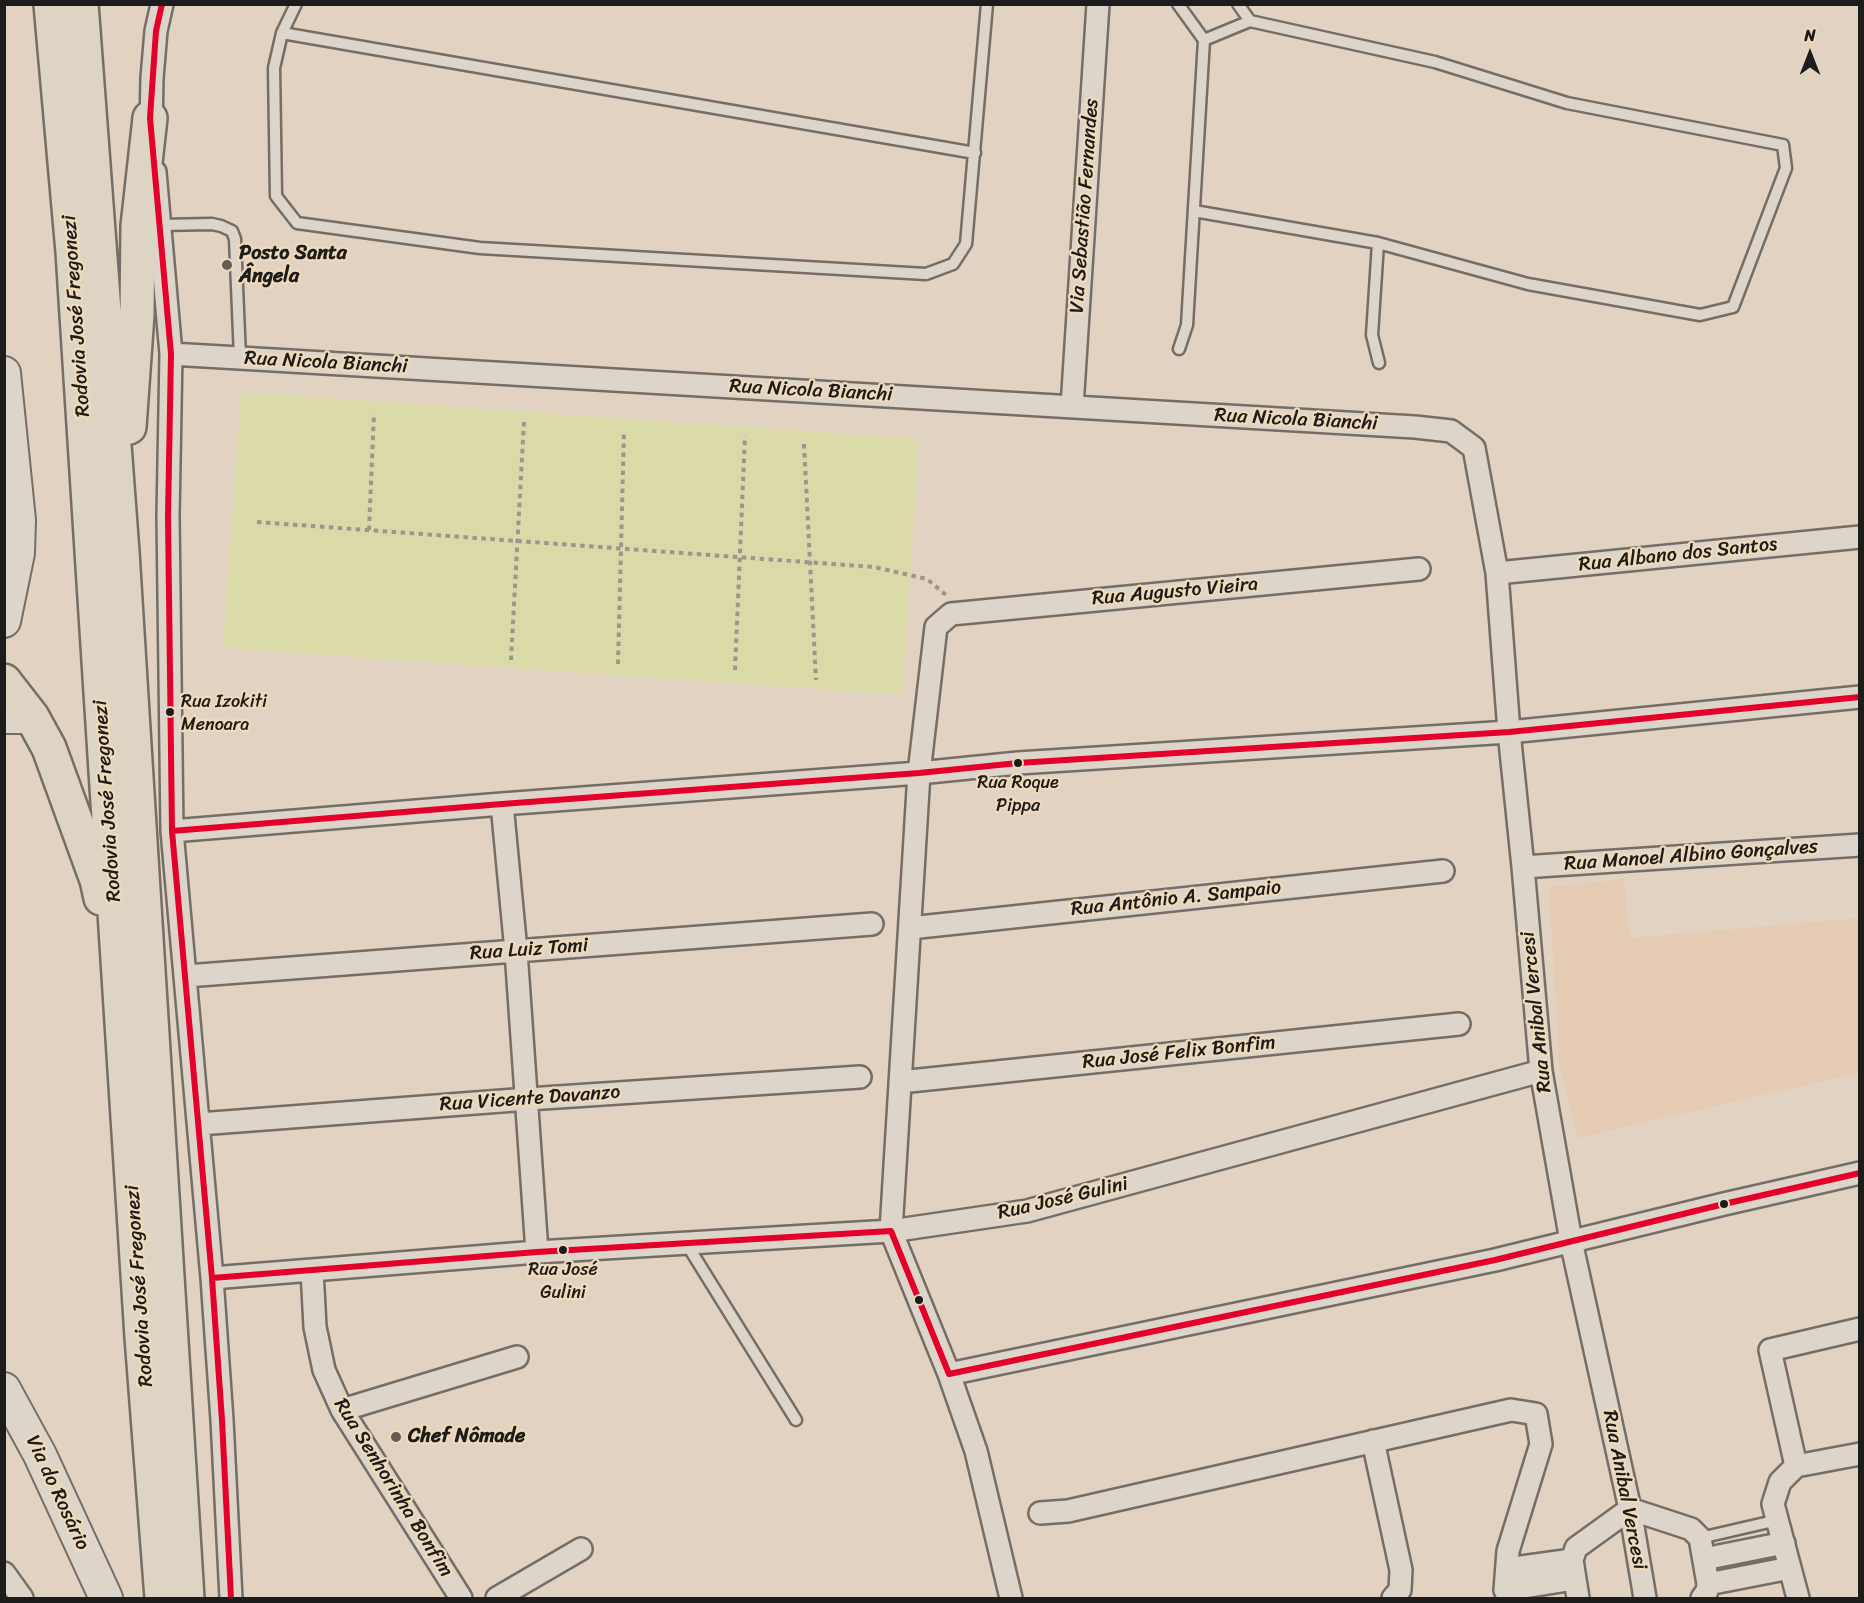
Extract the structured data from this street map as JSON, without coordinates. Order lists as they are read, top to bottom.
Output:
{
  "streets": {
    "highway": ["Rodovia José Fregonezi"],
    "street": [
      "Via Sebastião Fernandes",
      "Rua Nicola Bianchi",
      "Rua Albano dos Santos",
      "Rua Augusto Vieira",
      "Rua Manoel Albino Gonçalves",
      "Rua Antônio A. Sampaio",
      "Rua Luiz Tomi",
      "Rua Anibal Vercesi",
      "Rua José Felix Bonfim",
      "Rua Vicente Davanzo",
      "Rua José Gulini",
      "Rua Senhorinha Bonfim",
      "Via do Rosário"
    ]
  },
  "crossings": [
    ["Via Sebastião Fernandes", "Rua Nicola Bianchi"],
    ["Rua Nicola Bianchi", "Rua Anibal Vercesi"],
    ["Rua Albano dos Santos", "Rua Anibal Vercesi"],
    ["Rua Manoel Albino Gonçalves", "Rua Anibal Vercesi"],
    ["Rua Anibal Vercesi", "Rua José Gulini"],
    ["Rua José Gulini", "Rua Senhorinha Bonfim"]
  ],
  "places": [
    "Posto Santa Ângela",
    "Rua Izokiti Menoara",
    "Rua Roque Pippa",
    "Rua José Gulini",
    "Chef Nômade"
  ],
  "north": "top"
}
